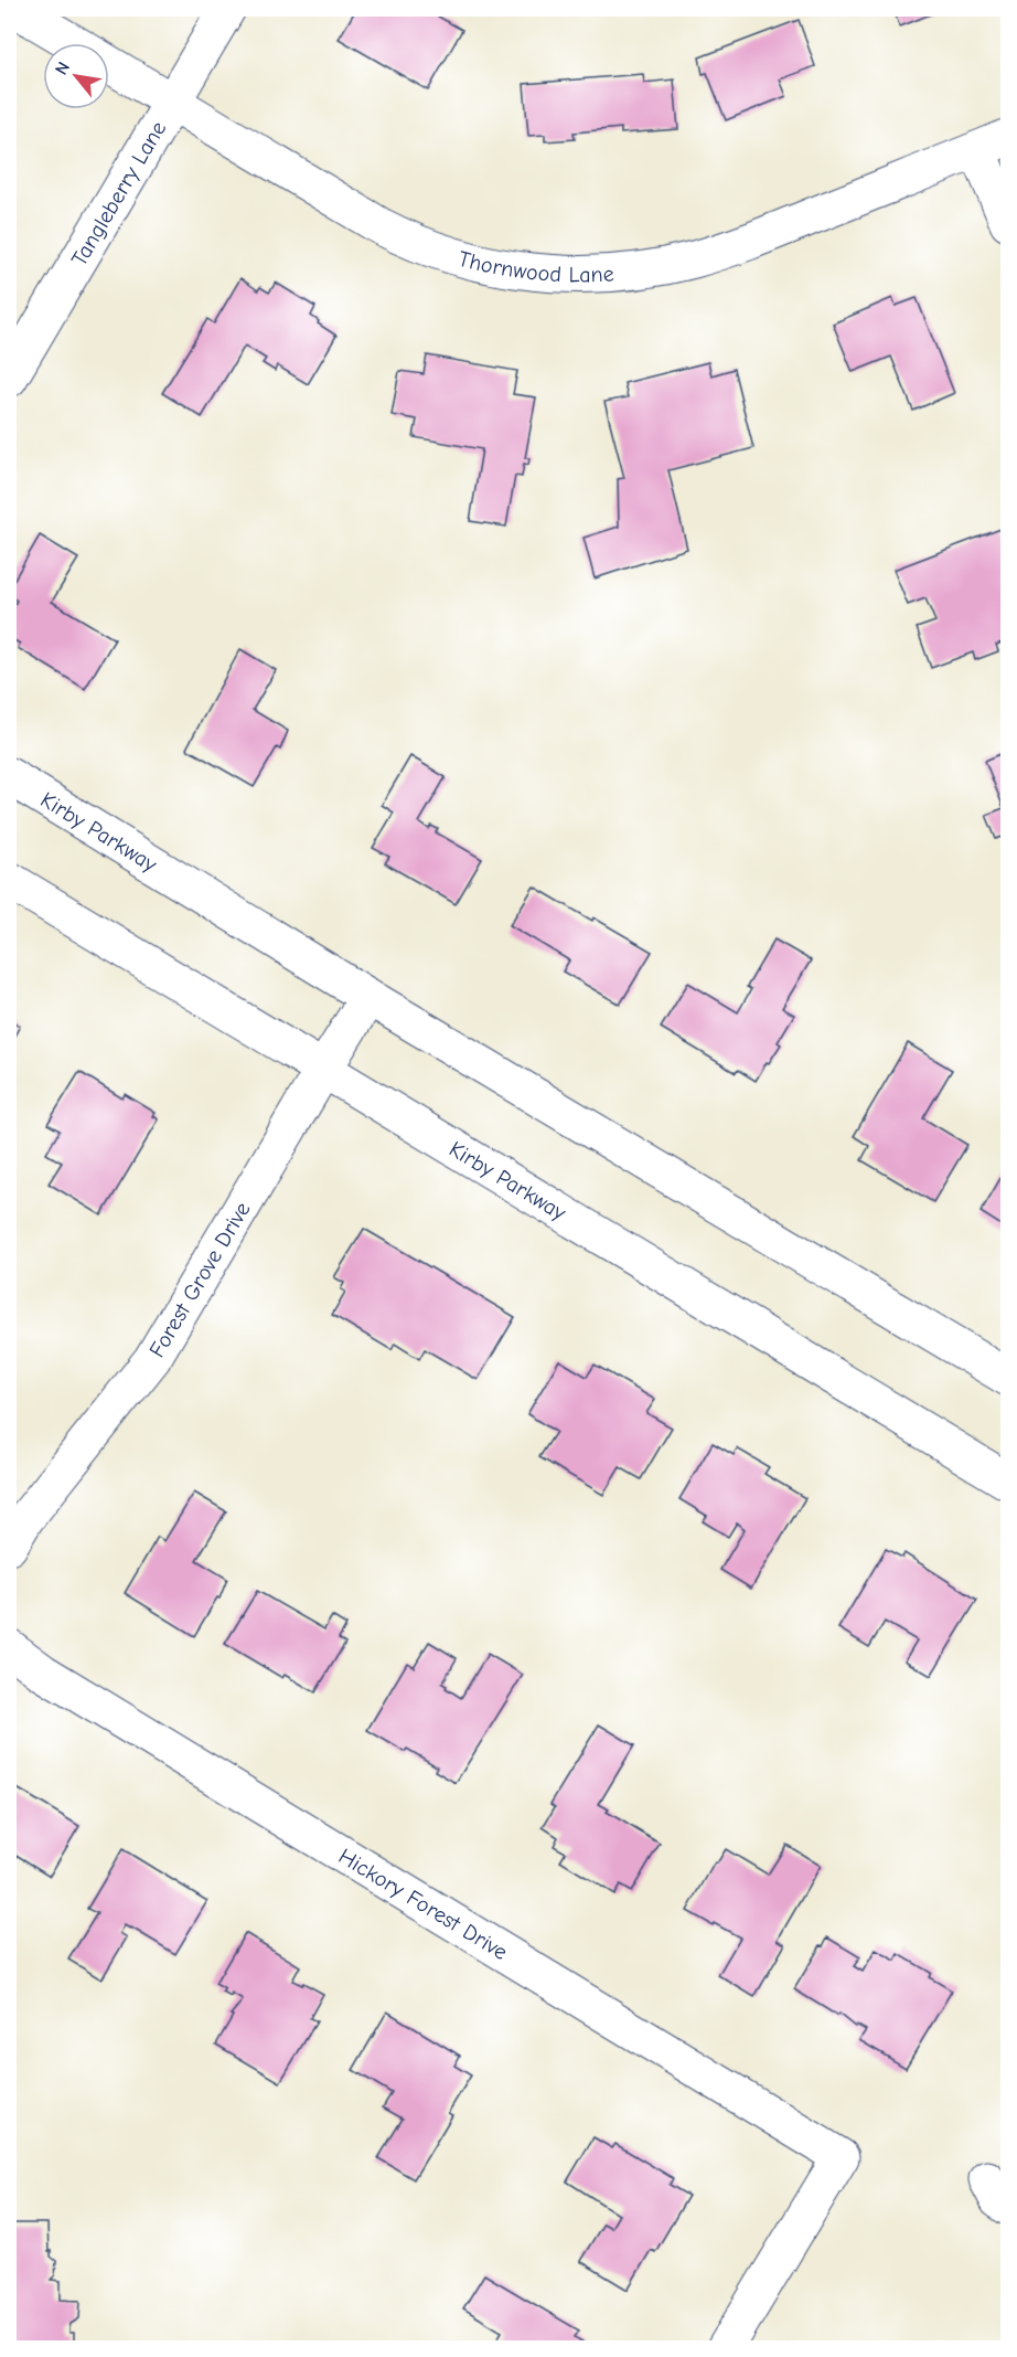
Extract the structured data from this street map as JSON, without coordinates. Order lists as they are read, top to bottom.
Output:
{
  "streets": {
    "street": [
      "Tangleberry Lane",
      "Thornwood Lane",
      "Kirby Parkway",
      "Forest Grove Drive",
      "Hickory Forest Drive"
    ]
  },
  "crossings": [
    ["Tangleberry Lane", "Thornwood Lane"],
    ["Kirby Parkway", "Forest Grove Drive"]
  ],
  "north": "top left"
}
